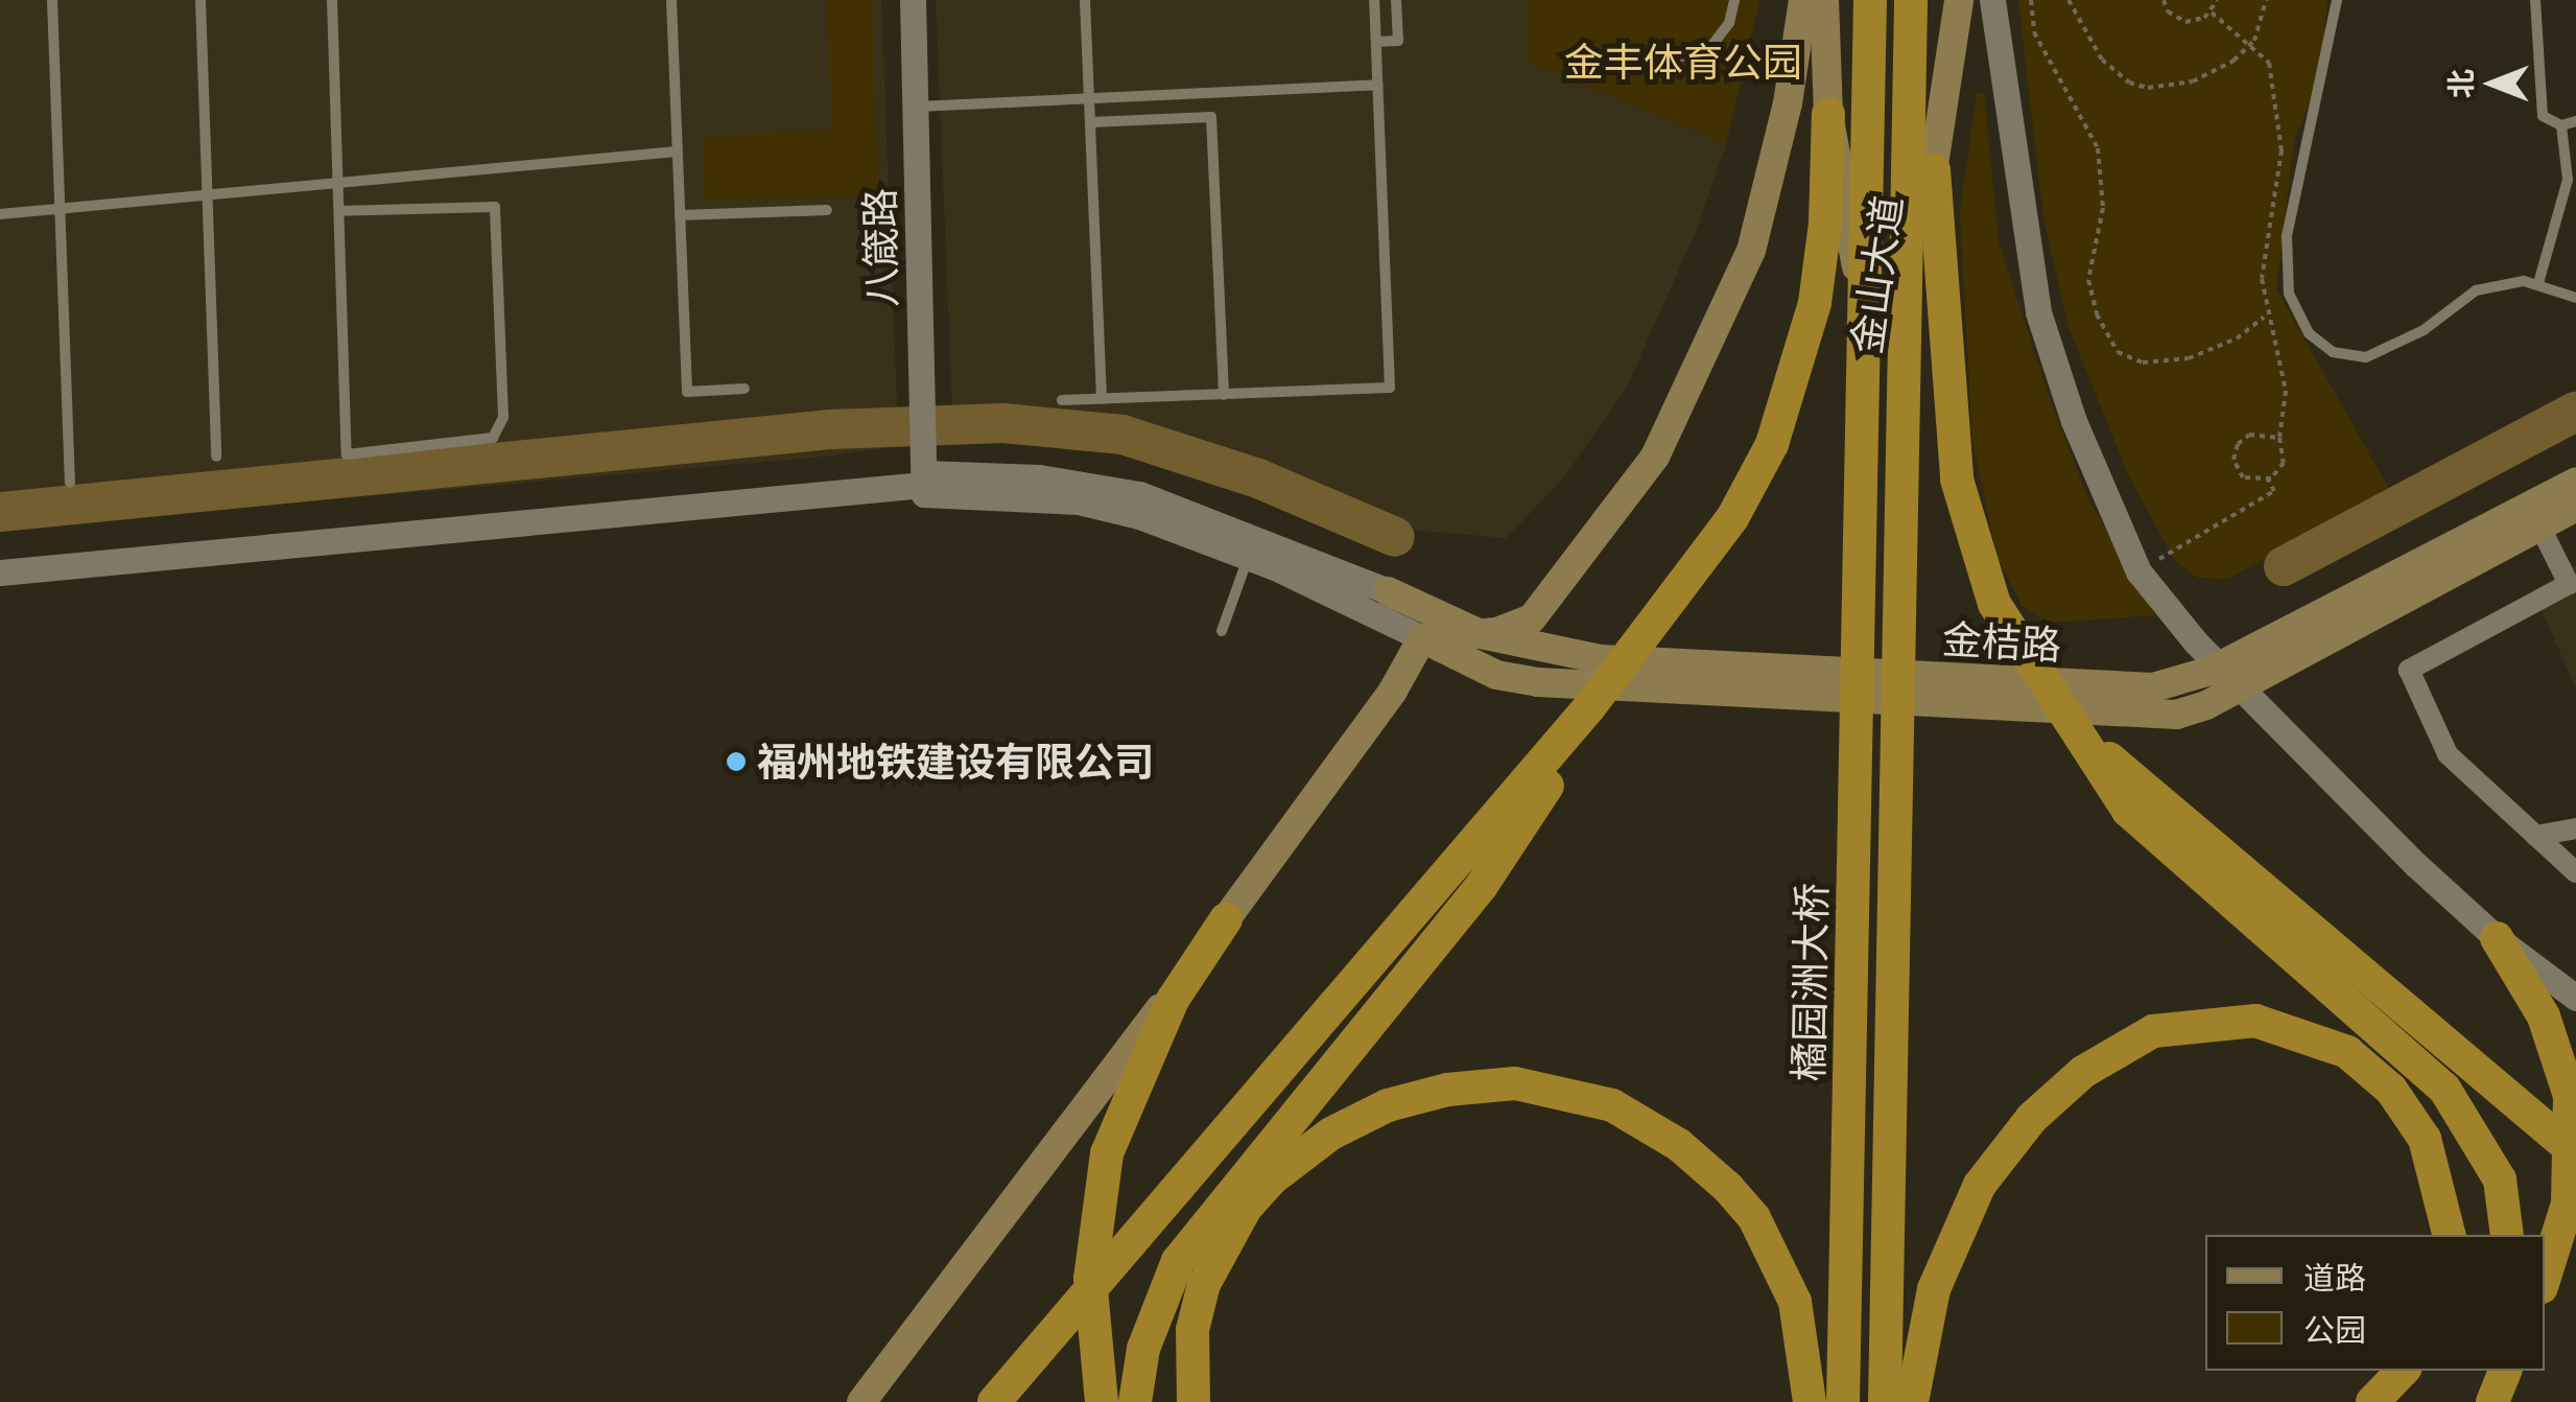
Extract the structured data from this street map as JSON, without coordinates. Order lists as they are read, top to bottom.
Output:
{
  "streets": {
    "highway": ["金山大道", "橘园洲大桥"],
    "main road": ["金桔路"],
    "street": ["八箴路"]
  },
  "crossings": [
    ["金山大道", "橘园洲大桥"]
  ],
  "parks": ["金丰体育公园"],
  "places": ["福州地铁建设有限公司"],
  "legend": ["道路", "公园"],
  "north": "left"
}
